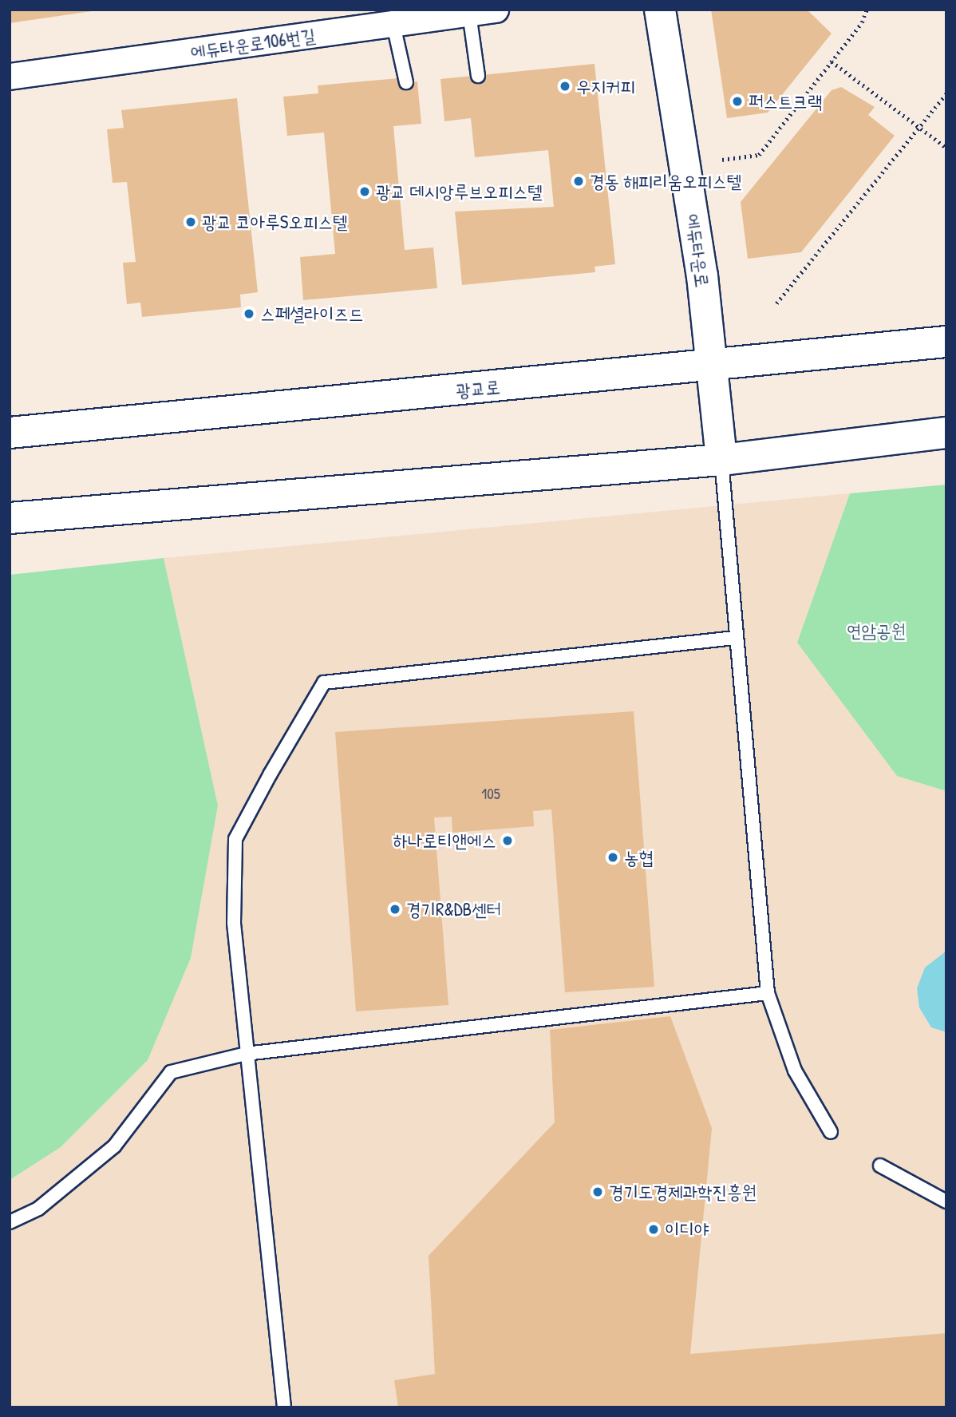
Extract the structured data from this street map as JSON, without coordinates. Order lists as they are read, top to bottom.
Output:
{
  "streets": {
    "main road": ["에듀타운로", "광교로"],
    "street": ["에듀타운로106번길"]
  },
  "crossings": [
    ["에듀타운로", "광교로"]
  ],
  "parks": ["연암공원"],
  "places": [
    "우지커피",
    "퍼스트크랙",
    "경동 해피리움오피스텔",
    "광교 데시앙루브오피스텔",
    "광교 코아루S오피스텔",
    "스페셜라이즈드",
    "하나로티앤에스",
    "농협",
    "경기R&DB센터",
    "경기도경제과학진흥원",
    "이디야"
  ],
  "house_numbers": ["105"]
}
